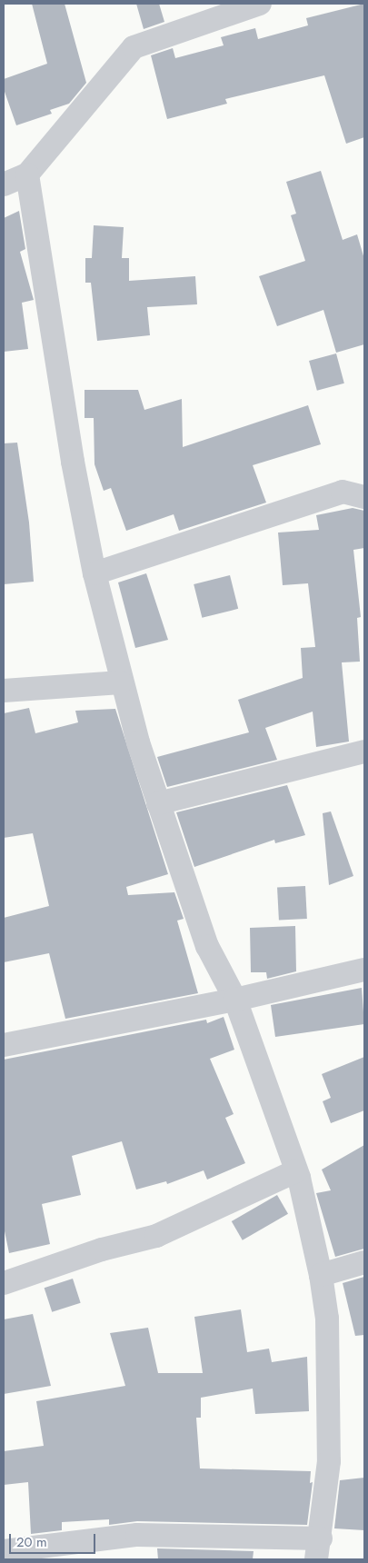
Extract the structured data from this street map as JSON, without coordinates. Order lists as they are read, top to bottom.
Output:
{
  "scale_bar": "20 m"
}
